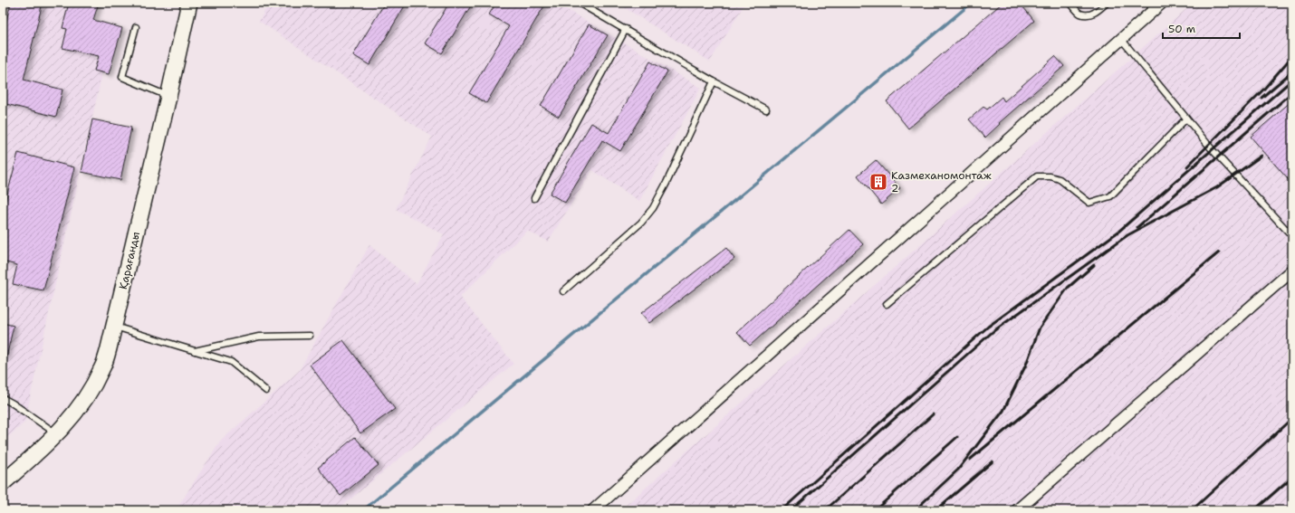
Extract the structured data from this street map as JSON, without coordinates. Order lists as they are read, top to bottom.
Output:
{
  "streets": {
    "main road": ["Қарағанды"]
  },
  "places": {
    "building": ["Казмеханомонтаж 2"]
  },
  "scale_bar": "50 m"
}
